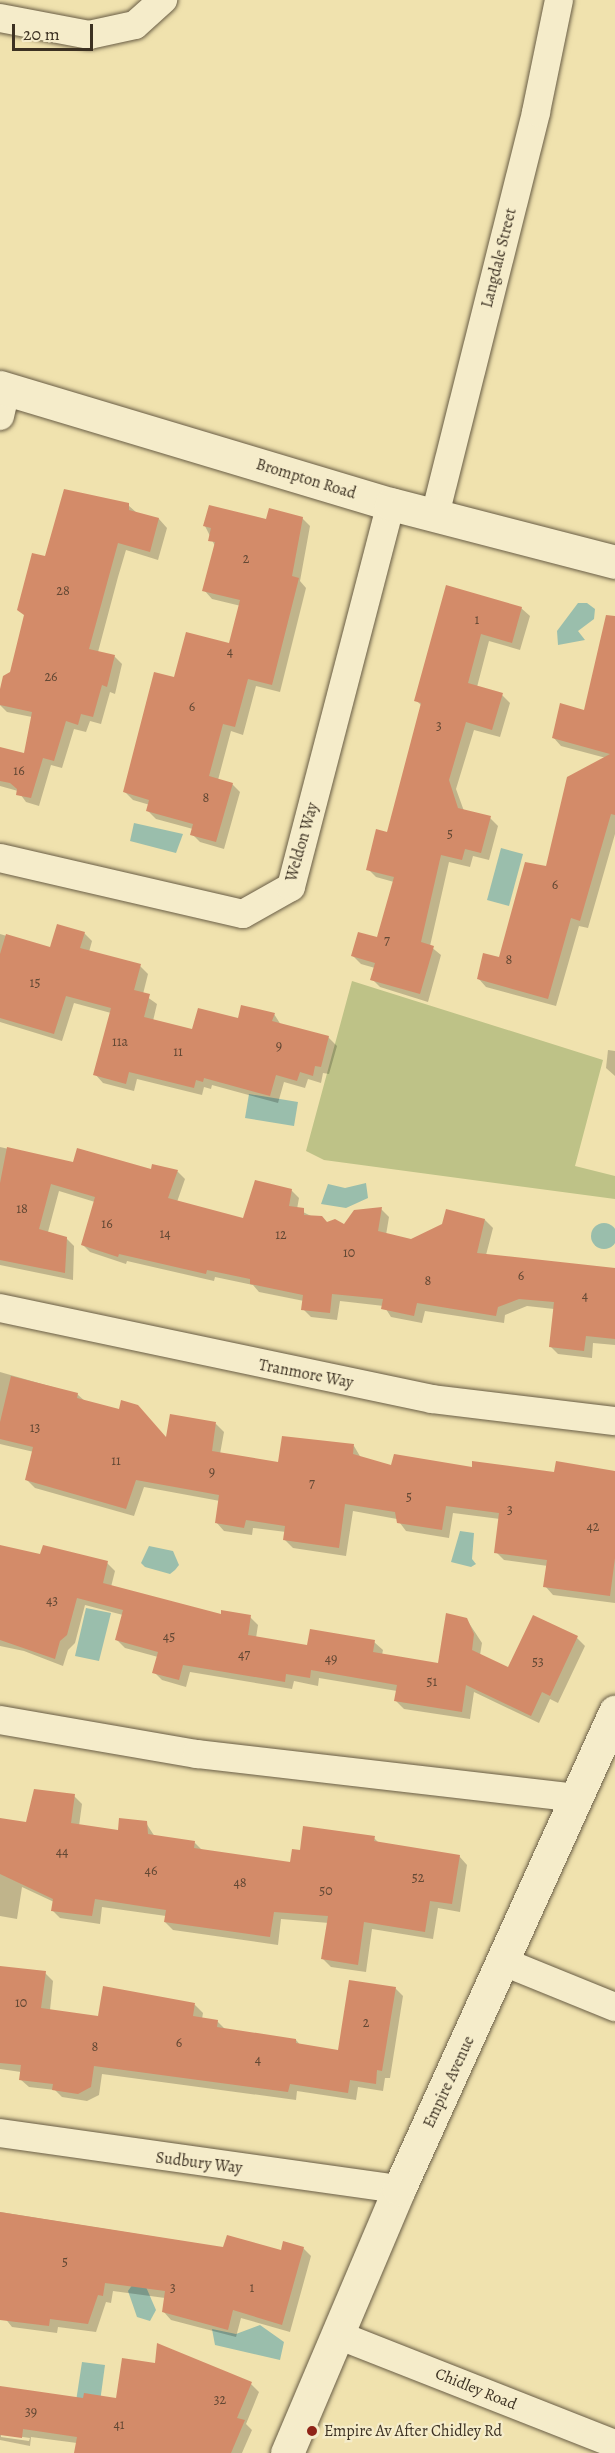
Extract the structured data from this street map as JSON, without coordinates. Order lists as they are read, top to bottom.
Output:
{
  "streets": {
    "street": [
      "Langdale Street",
      "Brompton Road",
      "Weldon Way",
      "Tranmore Way",
      "Empire Avenue",
      "Sudbury Way",
      "Chidley Road"
    ]
  },
  "crossings": [
    ["Langdale Street", "Brompton Road"],
    ["Brompton Road", "Weldon Way"],
    ["Empire Avenue", "Sudbury Way"],
    ["Empire Avenue", "Chidley Road"]
  ],
  "places": ["Empire Av After Chidley Rd"],
  "house_numbers": [
    "2",
    "28",
    "1",
    "4",
    "26",
    "6",
    "3",
    "16",
    "8",
    "5",
    "6",
    "7",
    "8",
    "15",
    "11a",
    "9",
    "11",
    "18",
    "16",
    "14",
    "12",
    "10",
    "6",
    "8",
    "4",
    "13",
    "11",
    "9",
    "7",
    "5",
    "3",
    "42",
    "43",
    "45",
    "47",
    "49",
    "53",
    "51",
    "44",
    "46",
    "52",
    "48",
    "50",
    "10",
    "2",
    "6",
    "8",
    "4",
    "5",
    "3",
    "1",
    "32",
    "39",
    "41"
  ],
  "scale_bar": "20 m"
}
